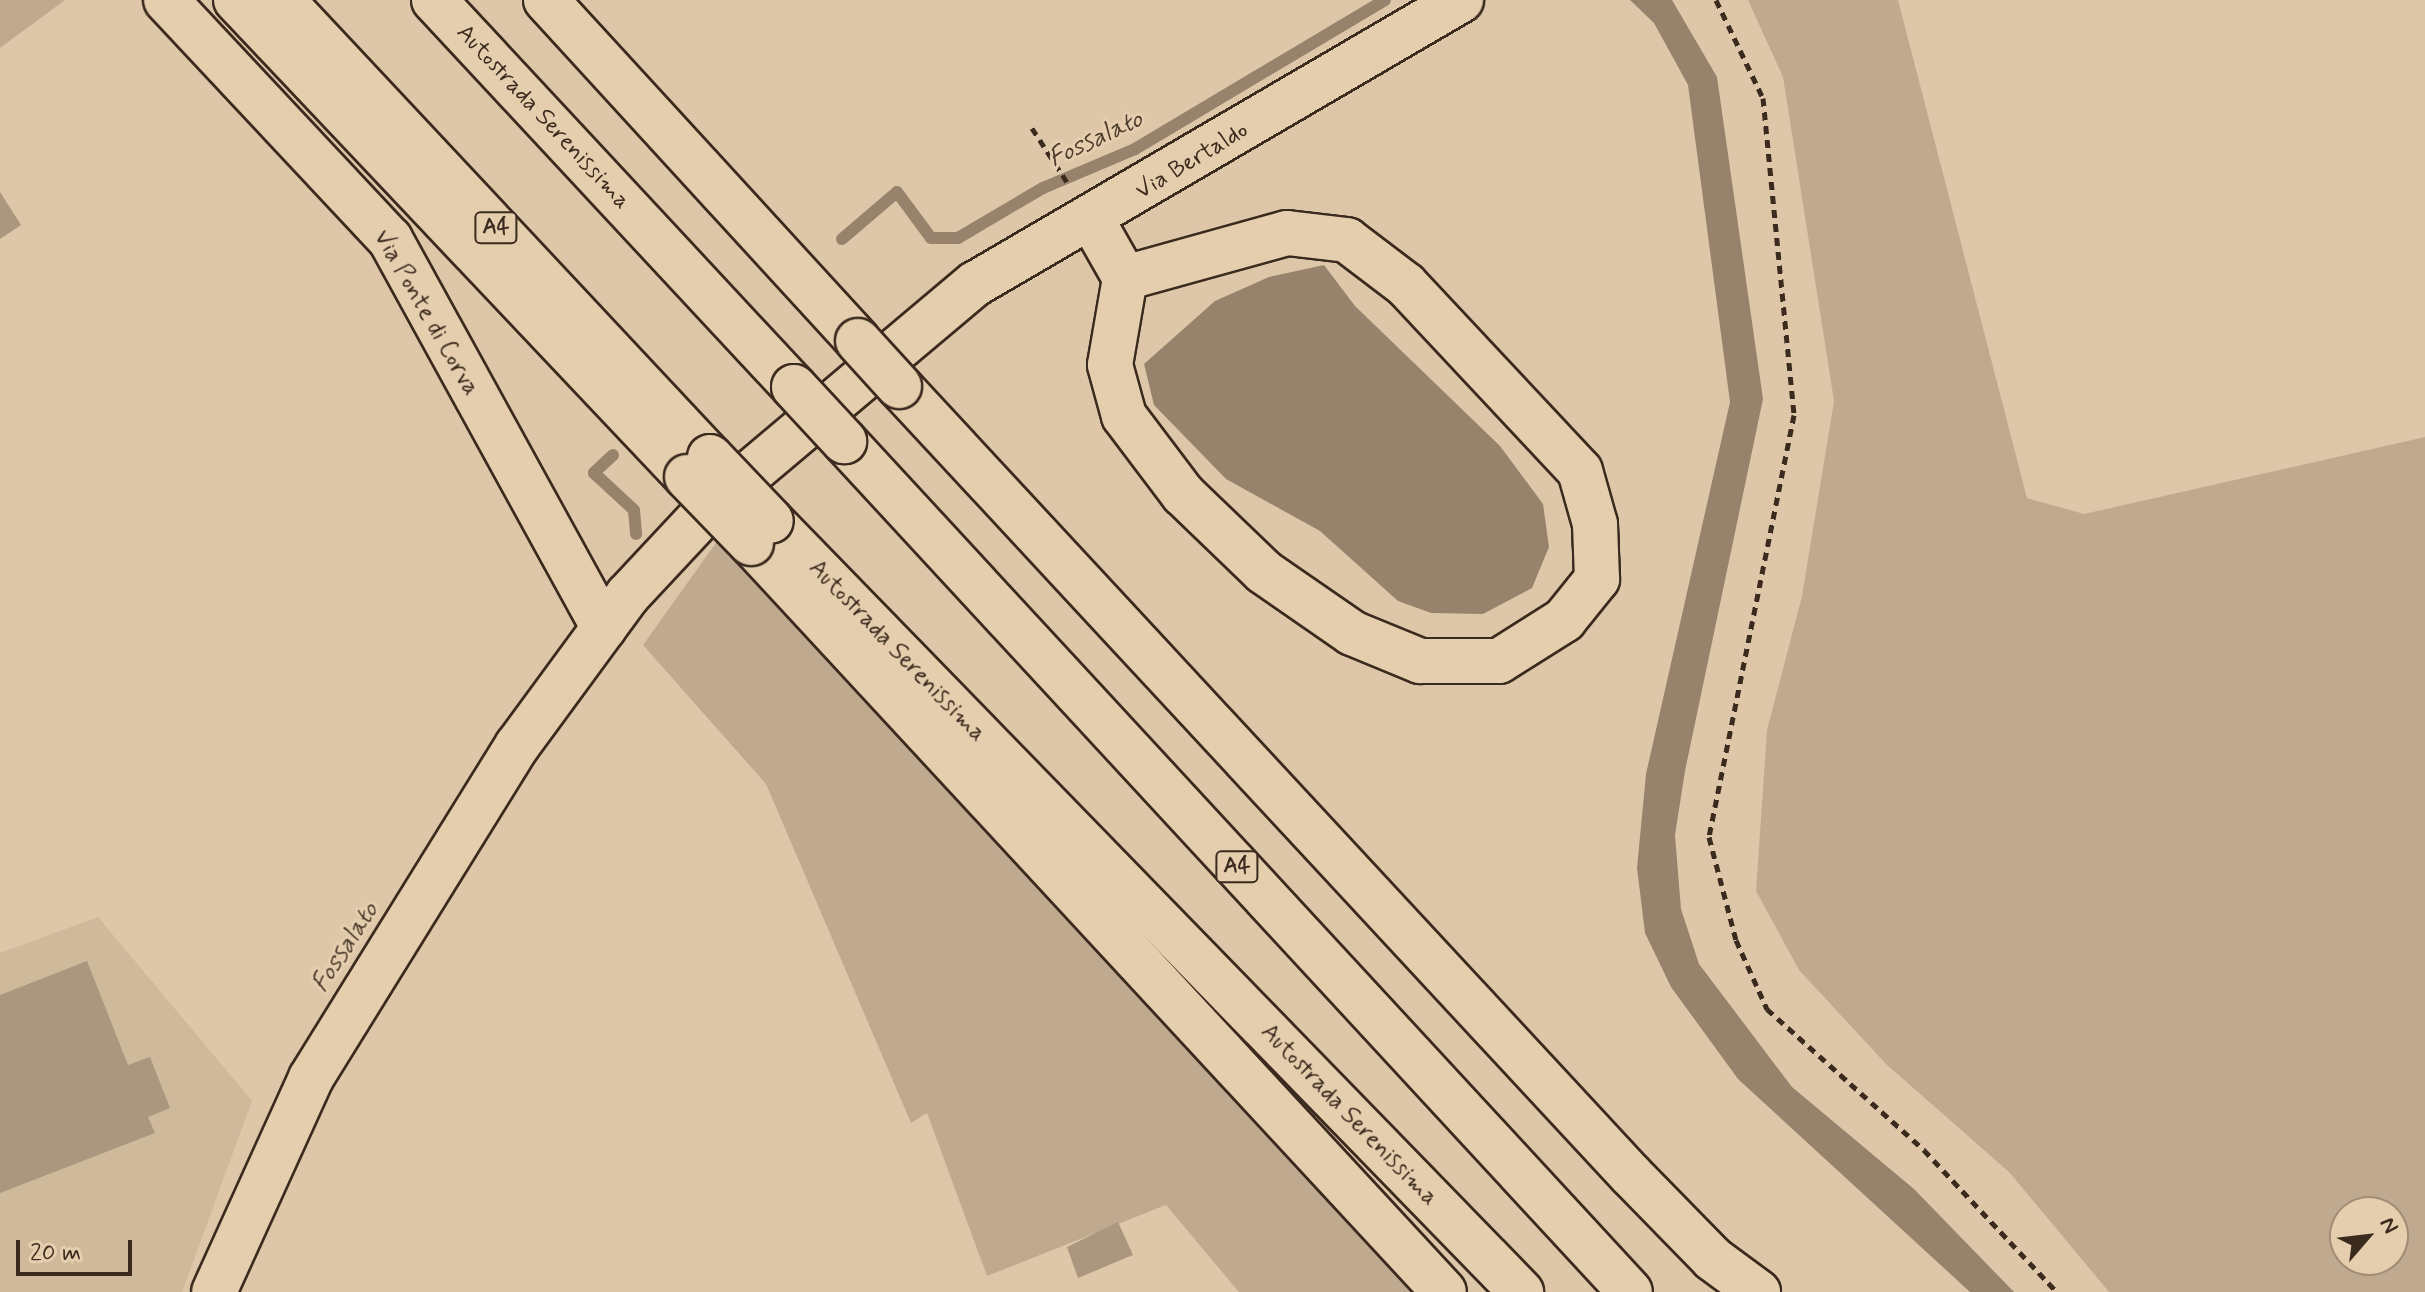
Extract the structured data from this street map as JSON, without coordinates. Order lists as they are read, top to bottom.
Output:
{
  "streets": {
    "main road": [
      "Autostrada Serenissima",
      "Via Bertaldo",
      "A4",
      "Via Ponte di Corva"
    ]
  },
  "crossings": [
    ["Via Bertaldo", "Via Ponte di Corva"]
  ],
  "water": ["Fossalato"],
  "scale_bar": "20 m",
  "north": "top right"
}
